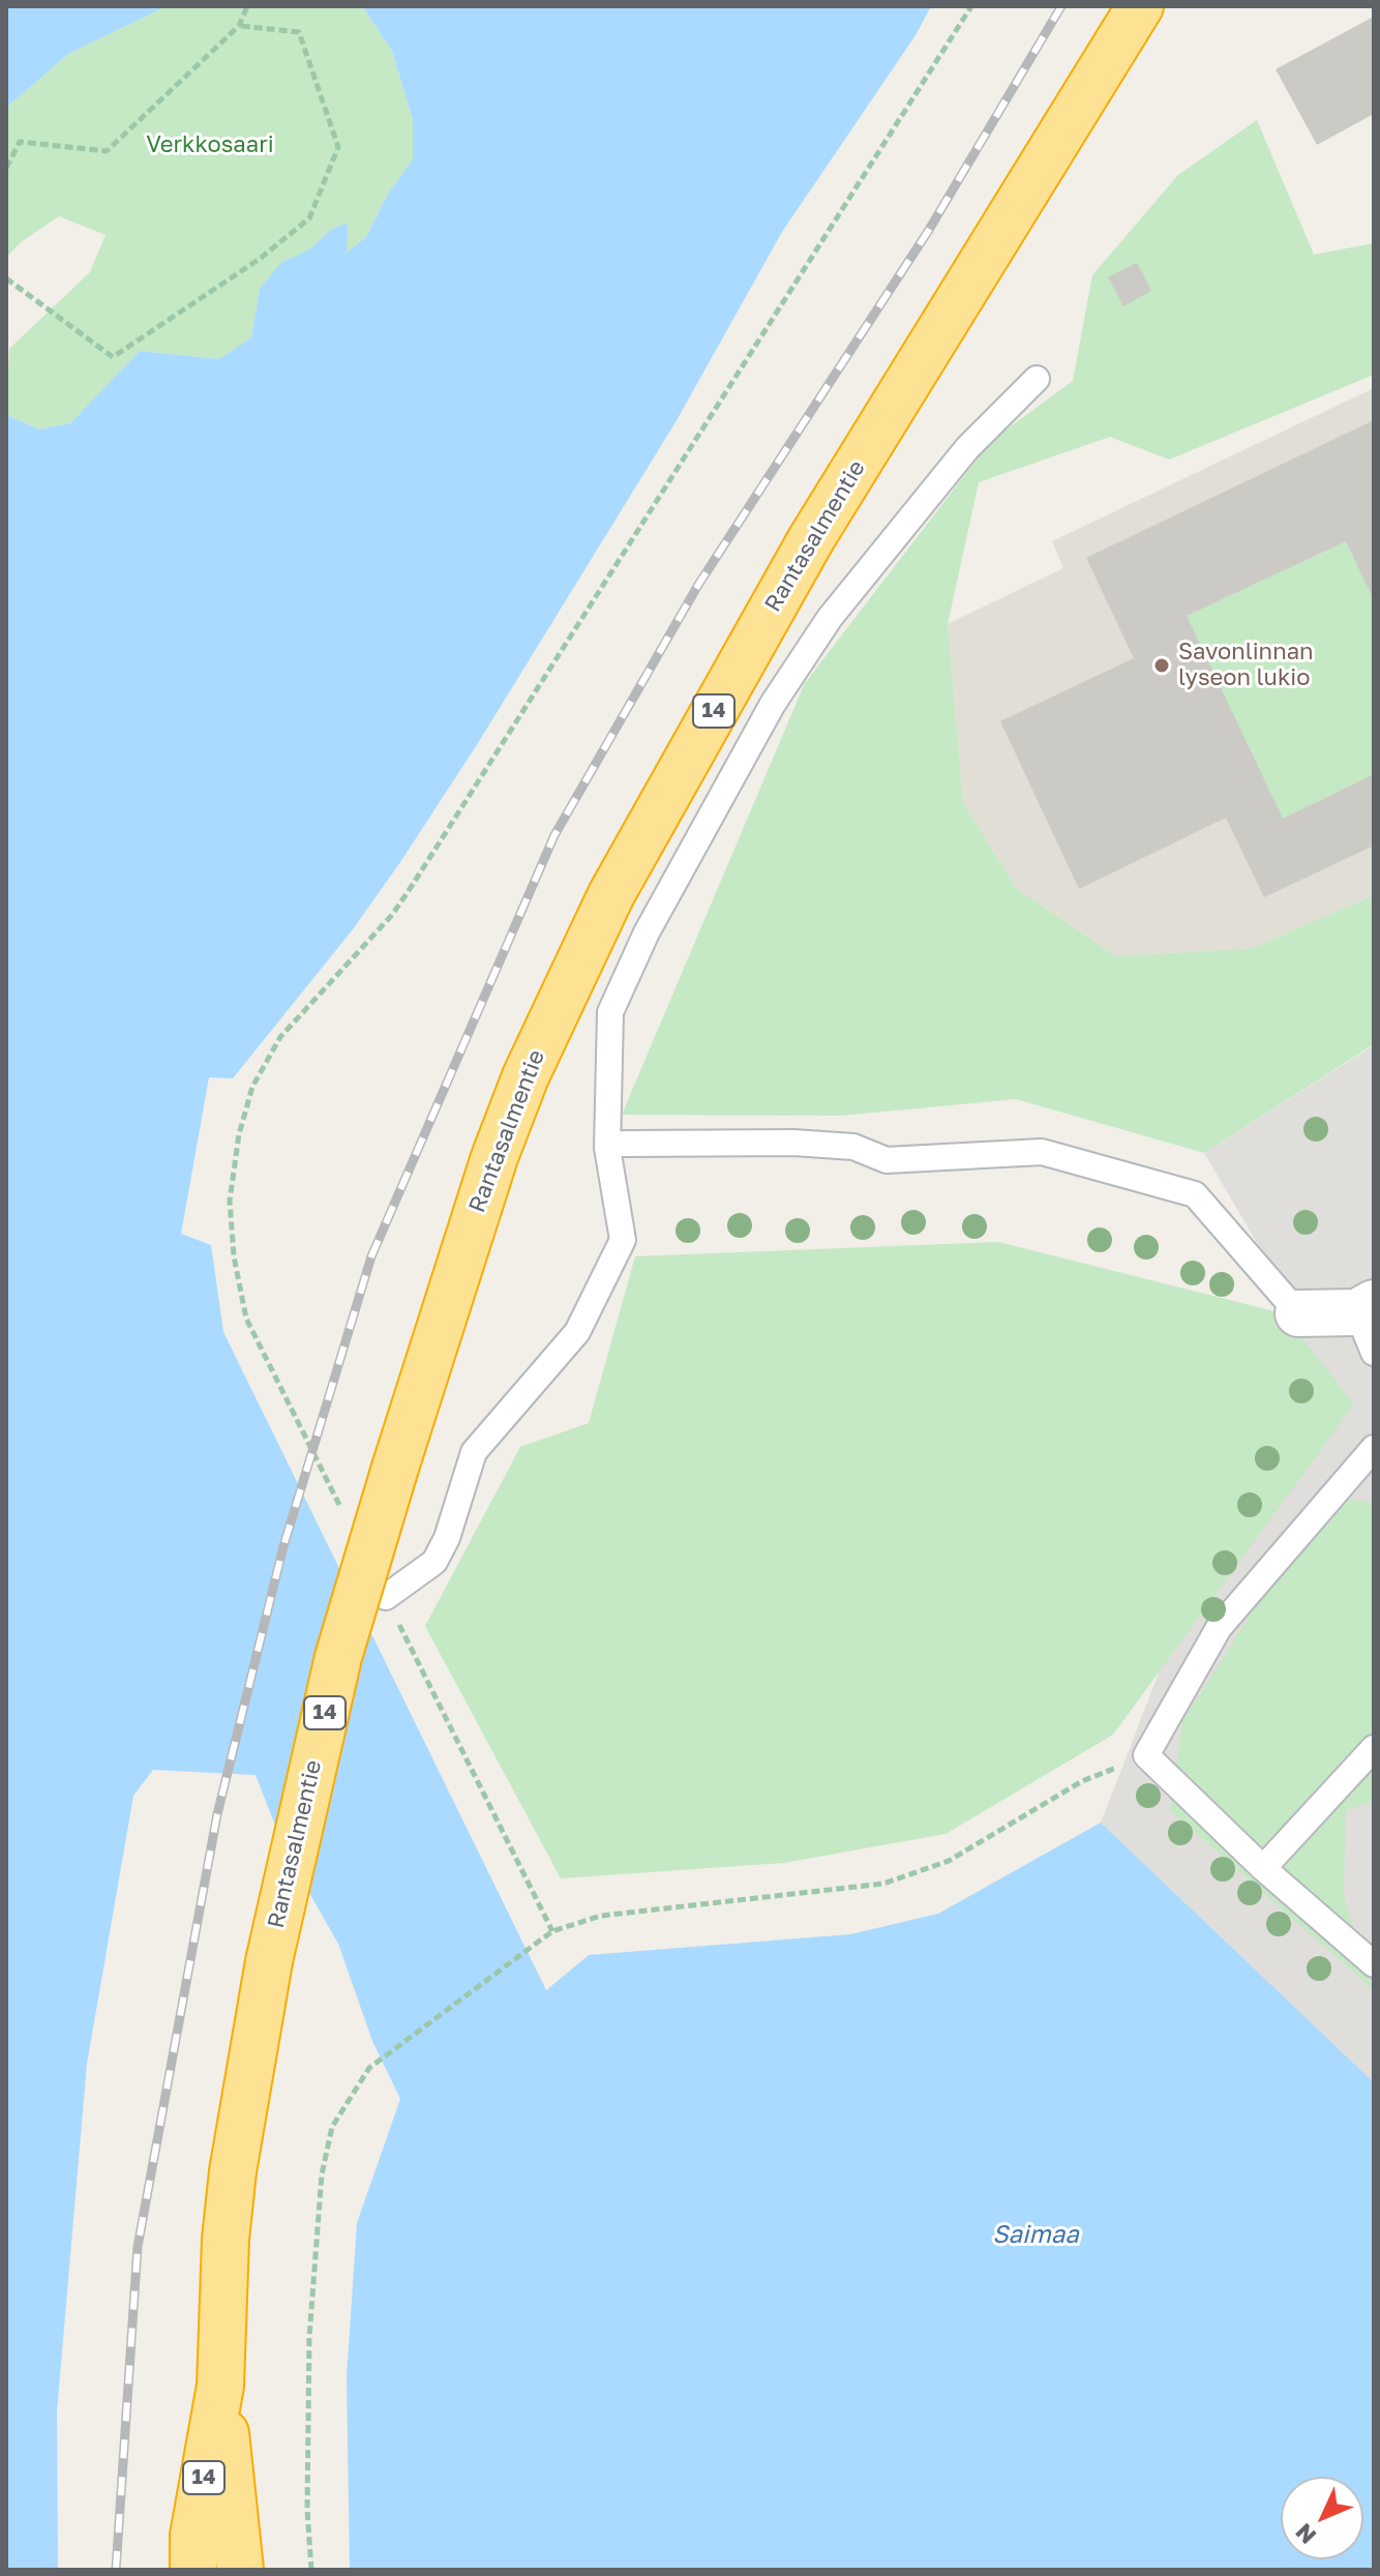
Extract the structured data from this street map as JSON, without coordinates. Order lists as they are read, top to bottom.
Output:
{
  "streets": {
    "highway": ["Rantasalmentie", "14"]
  },
  "water": ["Saimaa"],
  "parks": ["Verkkosaari"],
  "places": ["Savonlinnan lyseon lukio"],
  "north": "bottom left"
}
